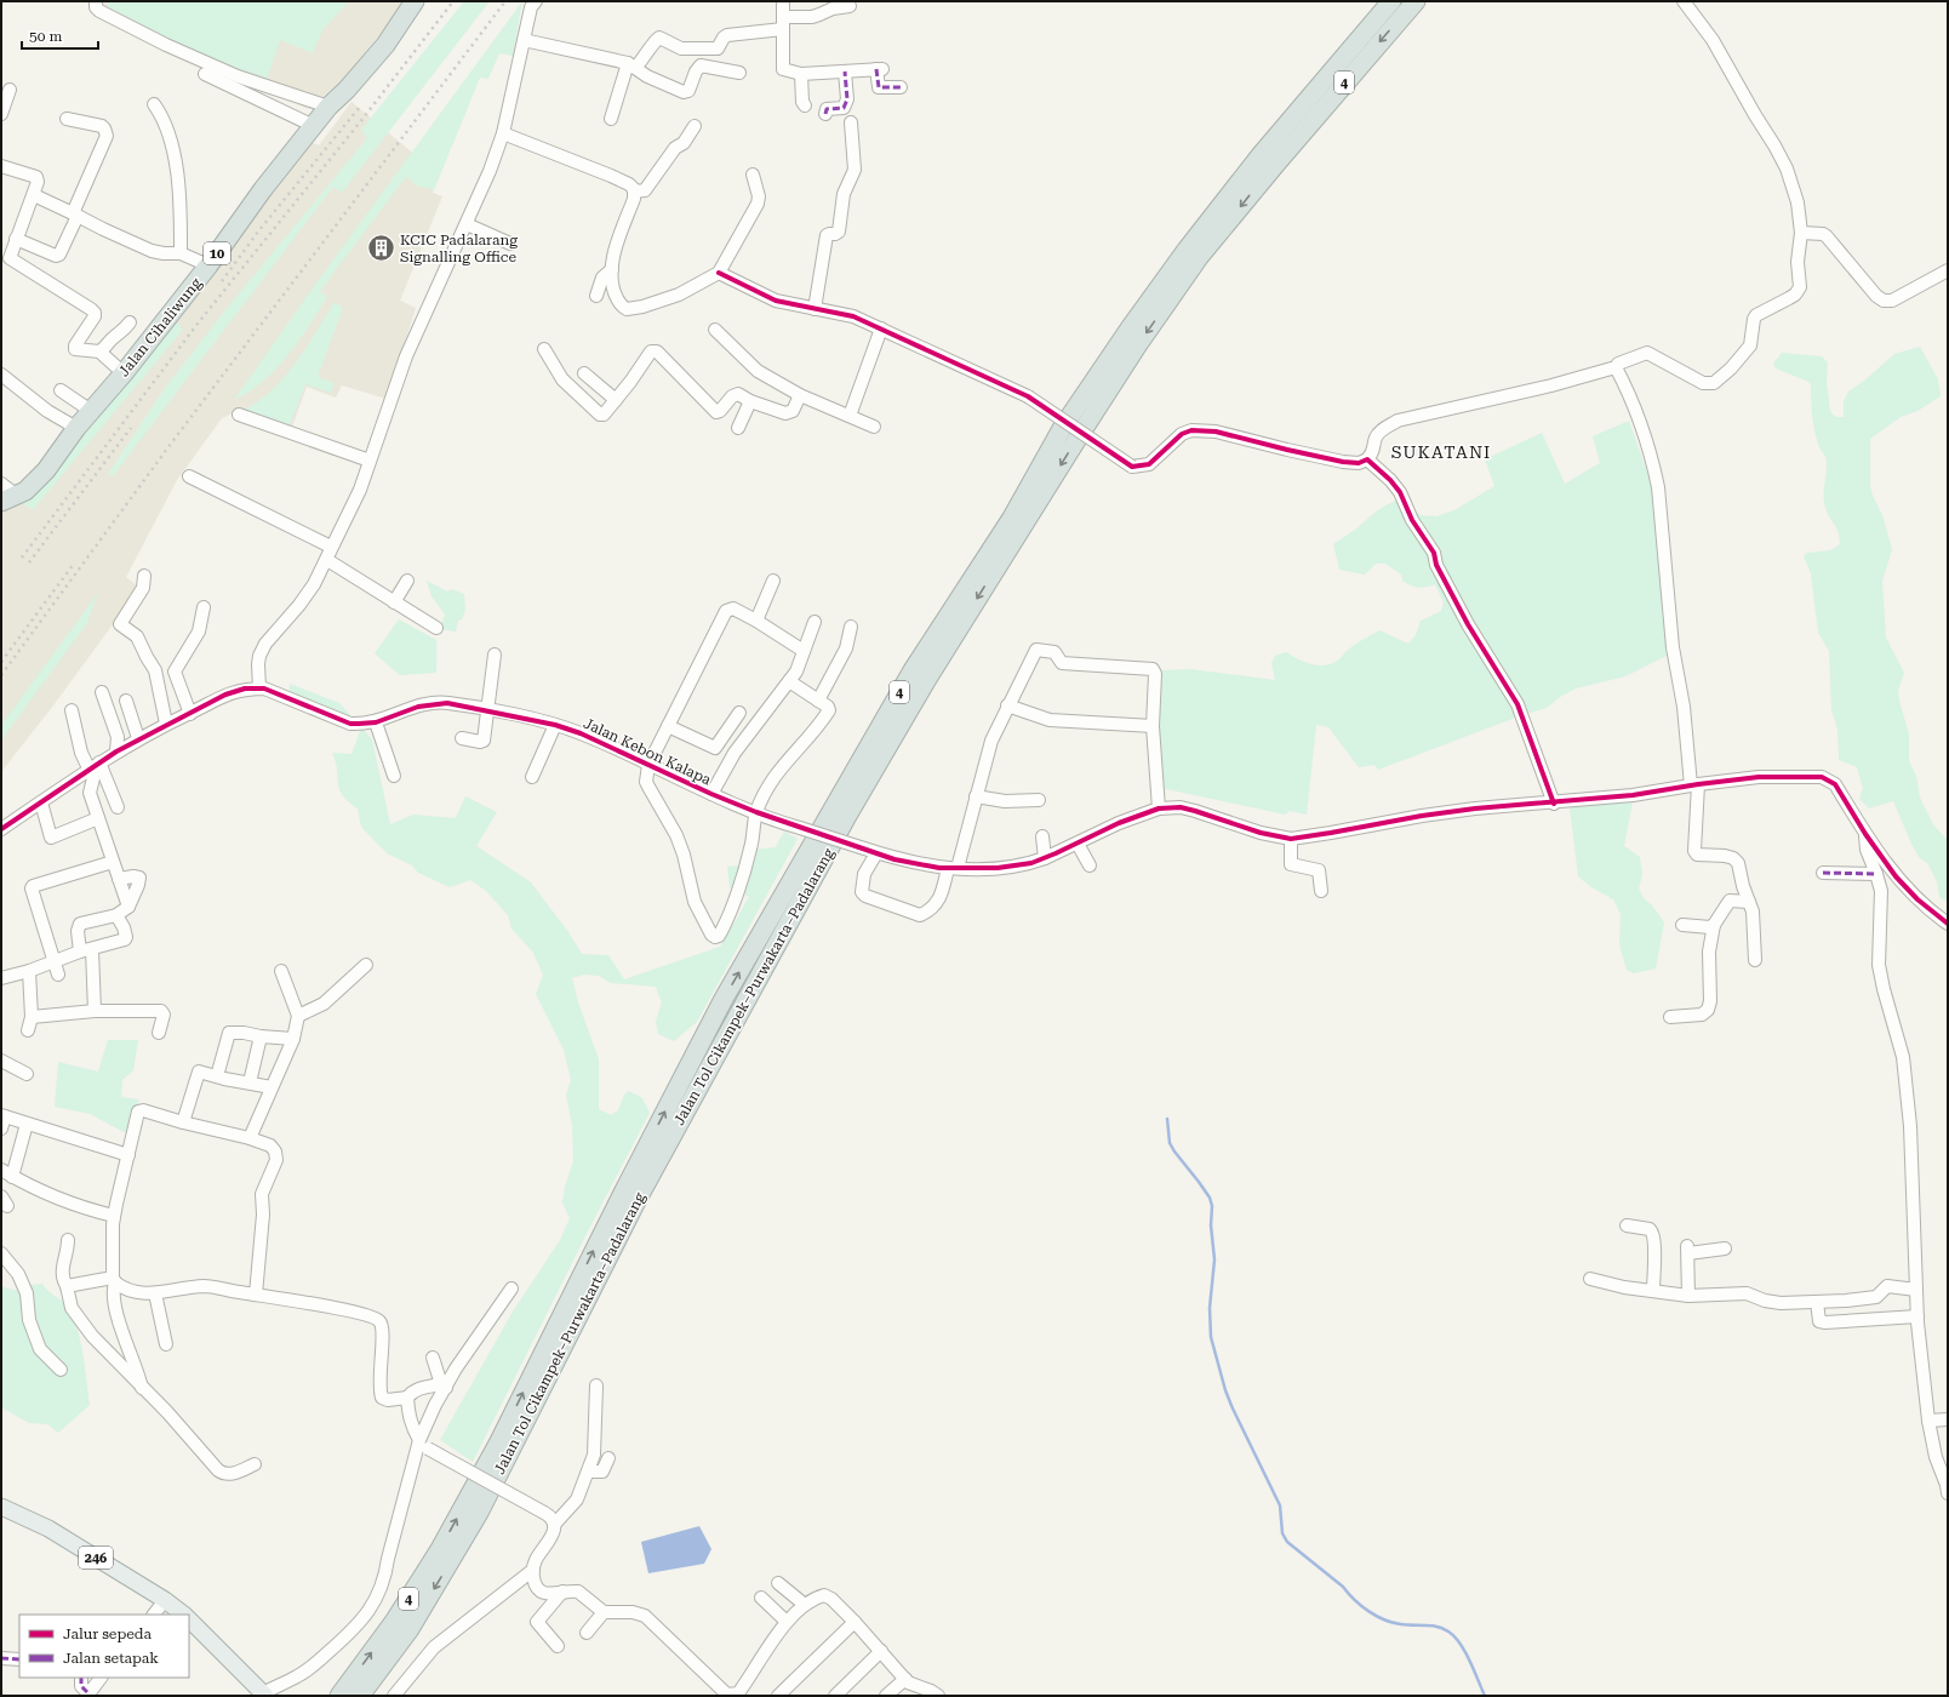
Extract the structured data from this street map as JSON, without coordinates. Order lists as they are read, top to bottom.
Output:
{
  "streets": {
    "highway": [
      "4",
      "10",
      "Jalan Cihaliwung",
      "Jalan Tol Cikampek–Purwakarta–Padalarang"
    ],
    "main road": ["246"],
    "street": ["Jalan Kebon Kalapa"]
  },
  "districts": ["SUKATANI"],
  "places": {
    "building": ["KCIC Padalarang Signalling Office"]
  },
  "legend": ["Jalur sepeda", "Jalan setapak"],
  "scale_bar": "50 m"
}
